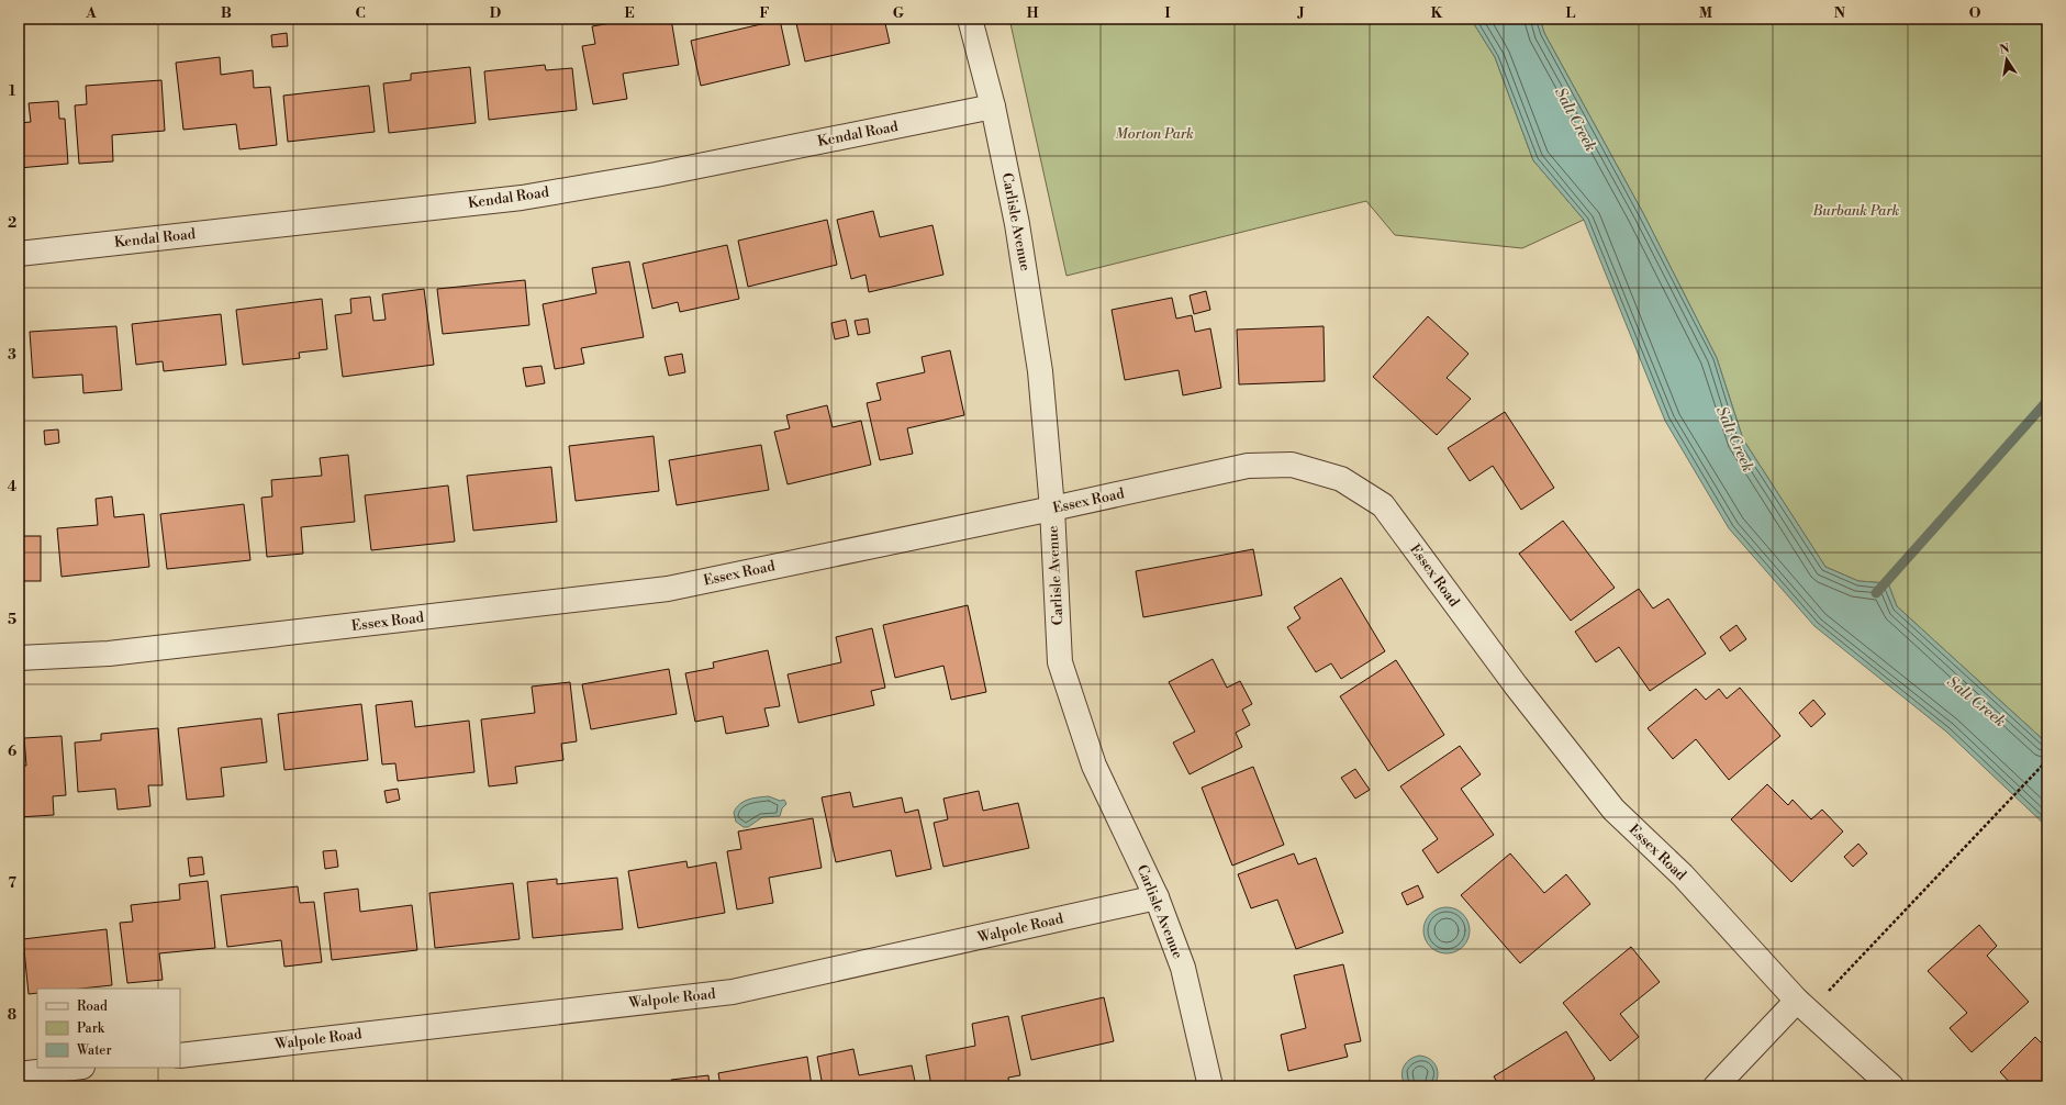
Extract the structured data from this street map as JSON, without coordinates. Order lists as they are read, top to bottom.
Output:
{
  "streets": {
    "street": [
      "Kendal Road",
      "Carlisle Avenue",
      "Essex Road",
      "Walpole Road"
    ]
  },
  "crossings": [
    ["Kendal Road", "Carlisle Avenue"],
    ["Carlisle Avenue", "Essex Road"],
    ["Carlisle Avenue", "Walpole Road"]
  ],
  "water": ["Salt Creek"],
  "parks": ["Morton Park", "Burbank Park"],
  "legend": ["Road", "Park", "Water"],
  "north": "top",
  "grid": {
    "columns": [
      "A",
      "B",
      "C",
      "D",
      "E",
      "F",
      "G",
      "H",
      "I",
      "J",
      "K",
      "L",
      "M",
      "N",
      "O"
    ],
    "rows": [
      "1",
      "2",
      "3",
      "4",
      "5",
      "6",
      "7",
      "8"
    ]
  }
}
